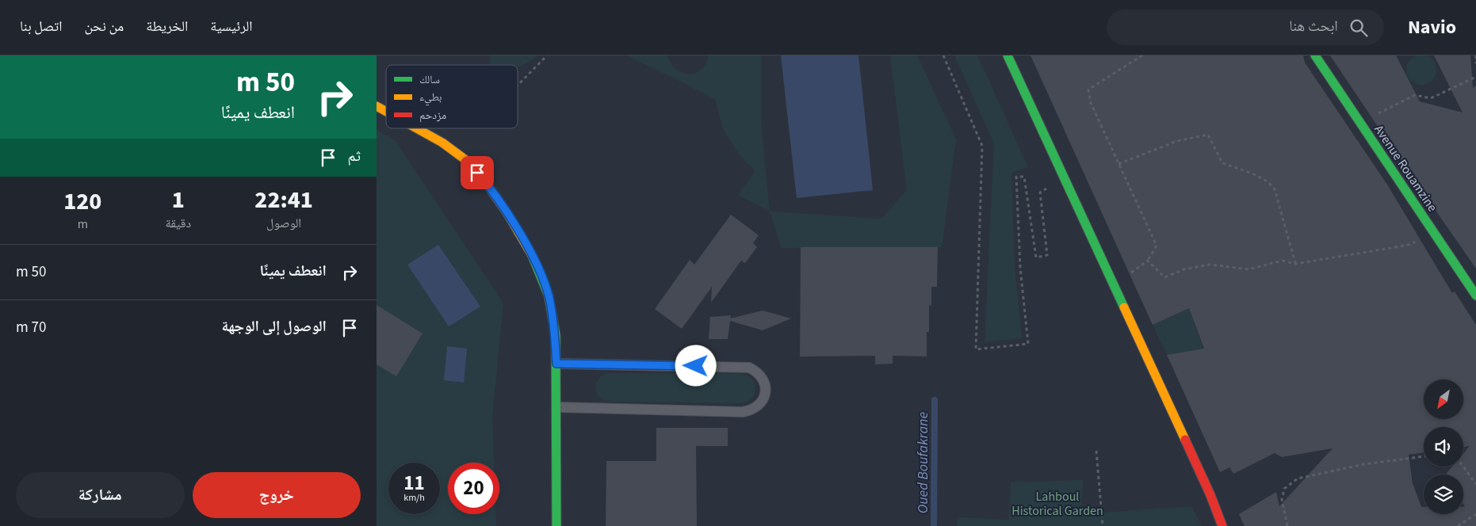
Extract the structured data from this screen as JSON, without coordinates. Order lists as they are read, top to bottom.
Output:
{
  "streets": {
    "main road": ["Avenue Rouamzine"]
  },
  "water": ["Oued Boufakrane"],
  "parks": ["Lahboul Historical Garden"],
  "legend": ["سالك", "بطيء", "مزدحم"],
  "north": "bottom left",
  "page": {
    "header": "Navio",
    "search": "ابحث هنا",
    "nav": [
      "الرئيسية",
      "الخريطة",
      "من نحن",
      "اتصل بنا"
    ],
    "turn": ["50 m", "انعطف يمينًا"],
    "then": "ثم",
    "eta": [
      "22:41",
      "الوصول",
      "1",
      "دقيقة",
      "120",
      "m"
    ],
    "list": [
      {
        "name": "انعطف يمينًا",
        "value": "50 m"
      },
      {
        "name": "الوصول إلى الوجهة",
        "value": "70 m"
      }
    ],
    "speed": "11 km/h",
    "limit": "20",
    "buttons": ["خروج", "مشاركة"]
  }
}
